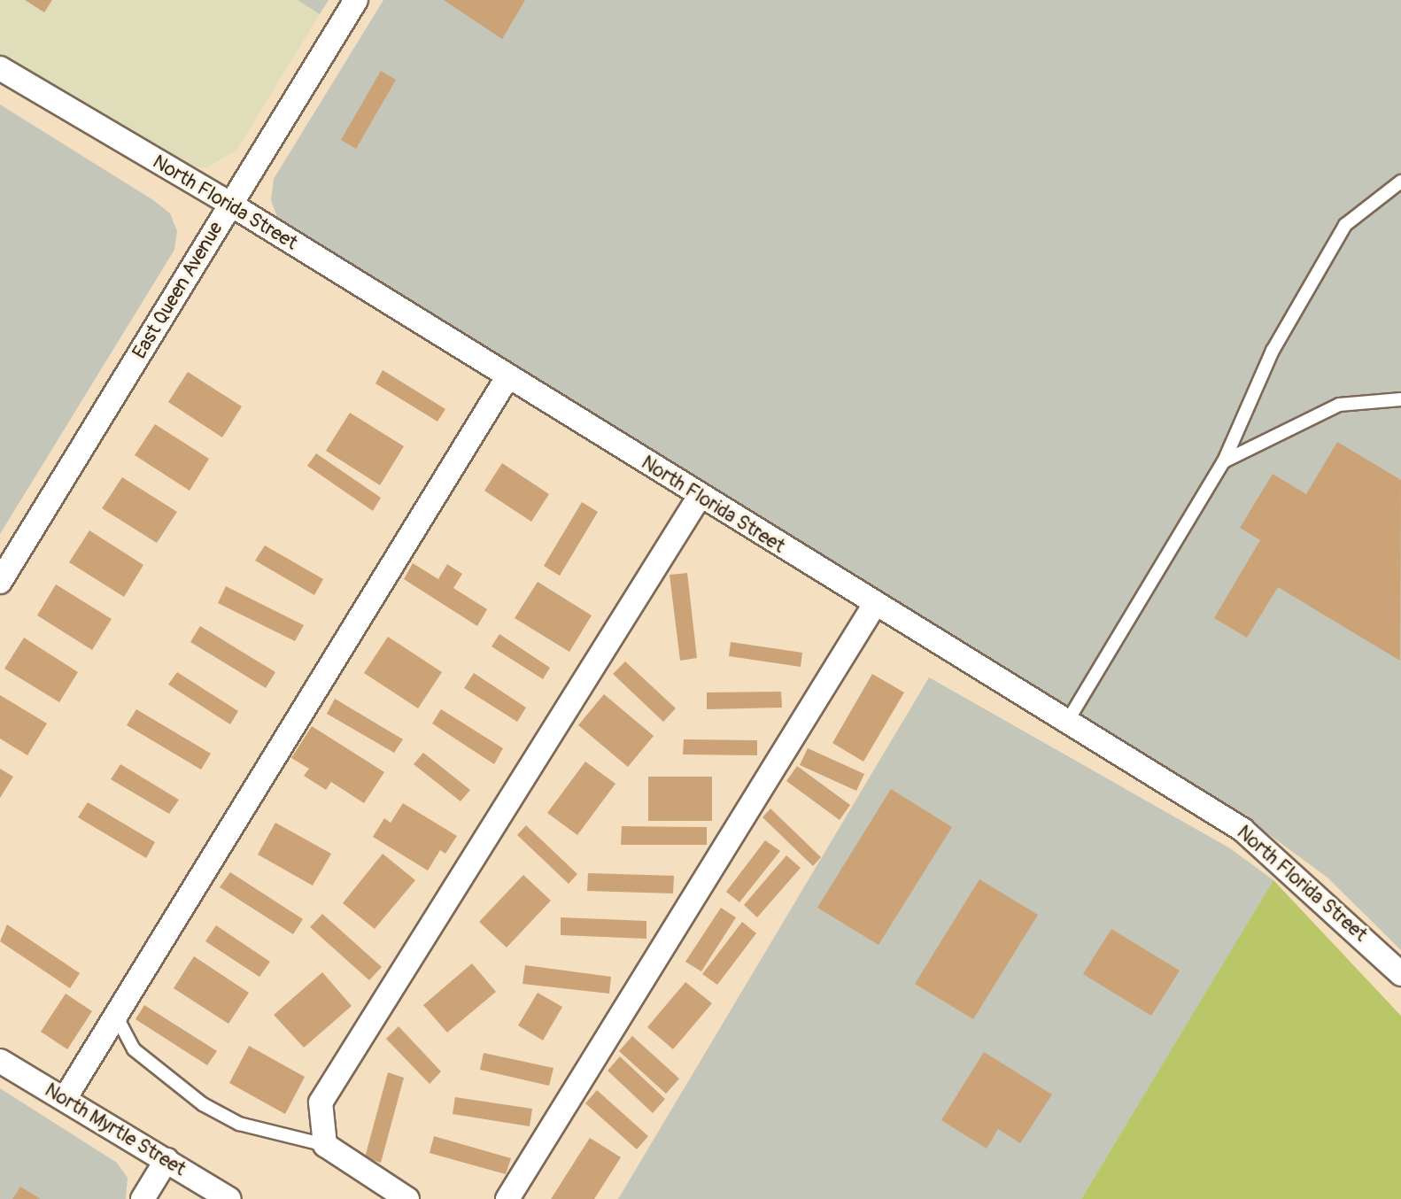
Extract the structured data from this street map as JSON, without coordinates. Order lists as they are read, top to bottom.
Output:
{
  "streets": {
    "street": ["North Florida Street", "East Queen Avenue", "North Myrtle Street"]
  },
  "crossings": [
    ["North Florida Street", "East Queen Avenue"]
  ]
}
